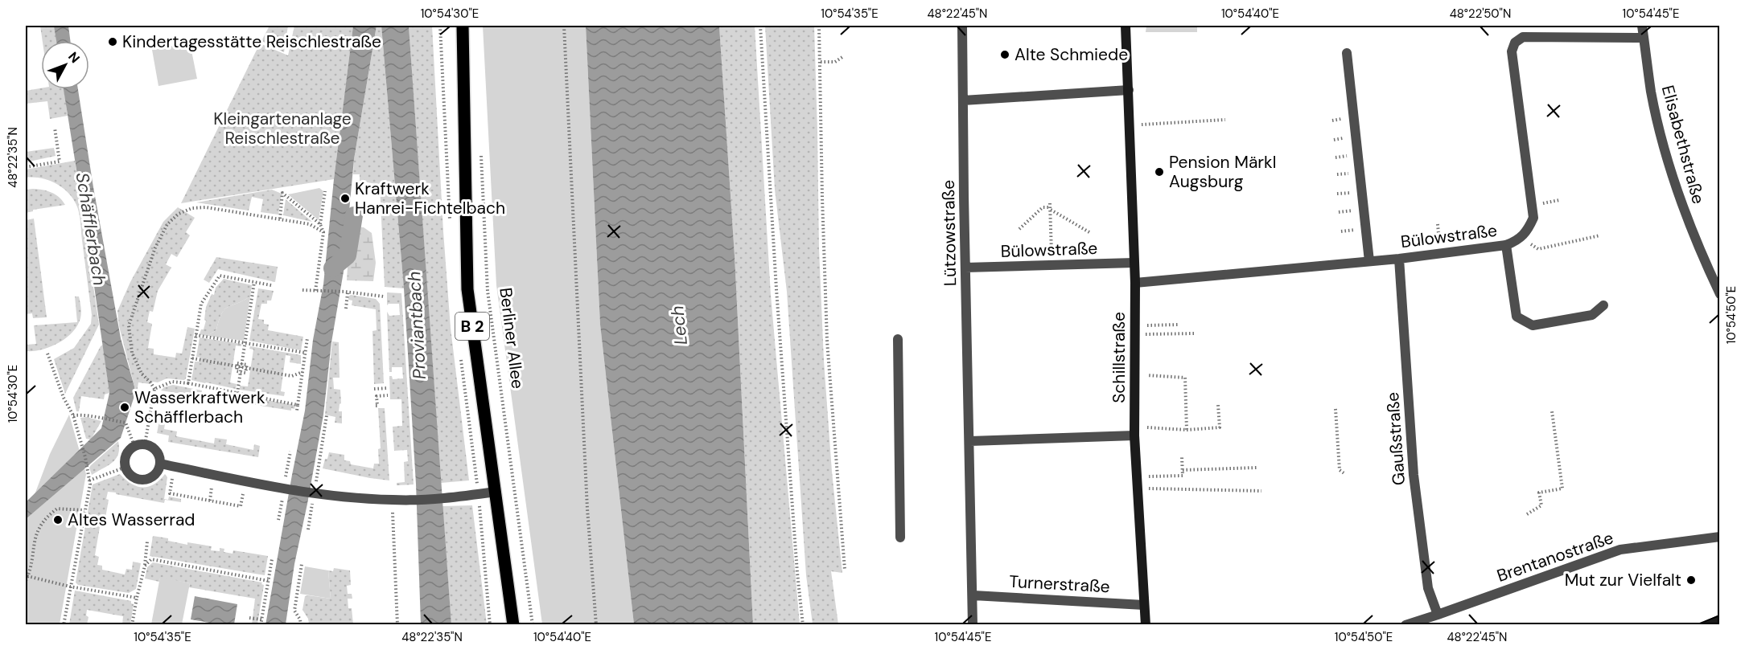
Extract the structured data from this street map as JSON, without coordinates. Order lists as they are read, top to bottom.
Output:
{
  "streets": {
    "main road": ["B 2"],
    "street": [
      "Elisabethstraße",
      "Lützowstraße",
      "Bülowstraße",
      "Schillstraße",
      "Gaußstraße",
      "Brentanostraße",
      "Turnerstraße"
    ],
    "path": ["Berliner Allee"]
  },
  "crossings": [
    ["Elisabethstraße", "Bülowstraße"],
    ["Lützowstraße", "Bülowstraße"],
    ["Lützowstraße", "Turnerstraße"],
    ["Bülowstraße", "Schillstraße"],
    ["Bülowstraße", "Gaußstraße"],
    ["Schillstraße", "Turnerstraße"],
    ["Gaußstraße", "Brentanostraße"]
  ],
  "water": ["Schäfflerbach", "Proviantbach", "Lech"],
  "parks": ["Kleingartenanlage Reischlestraße"],
  "places": [
    "Kindertagesstätte Reischlestraße",
    "Alte Schmiede",
    "Pension Märkl Augsburg",
    "Kraftwerk Hanrei-Fichtelbach",
    "Wasserkraftwerk Schäfflerbach",
    "Altes Wasserrad",
    "Mut zur Vielfalt"
  ],
  "north": "top right",
  "coordinates": [
    "10°54'30\"E",
    "10°54'35\"E",
    "48°22'45\"N",
    "10°54'40\"E",
    "48°22'50\"N",
    "10°54'45\"E",
    "48°22'35\"N",
    "10°54'50\"E"
  ]
}
